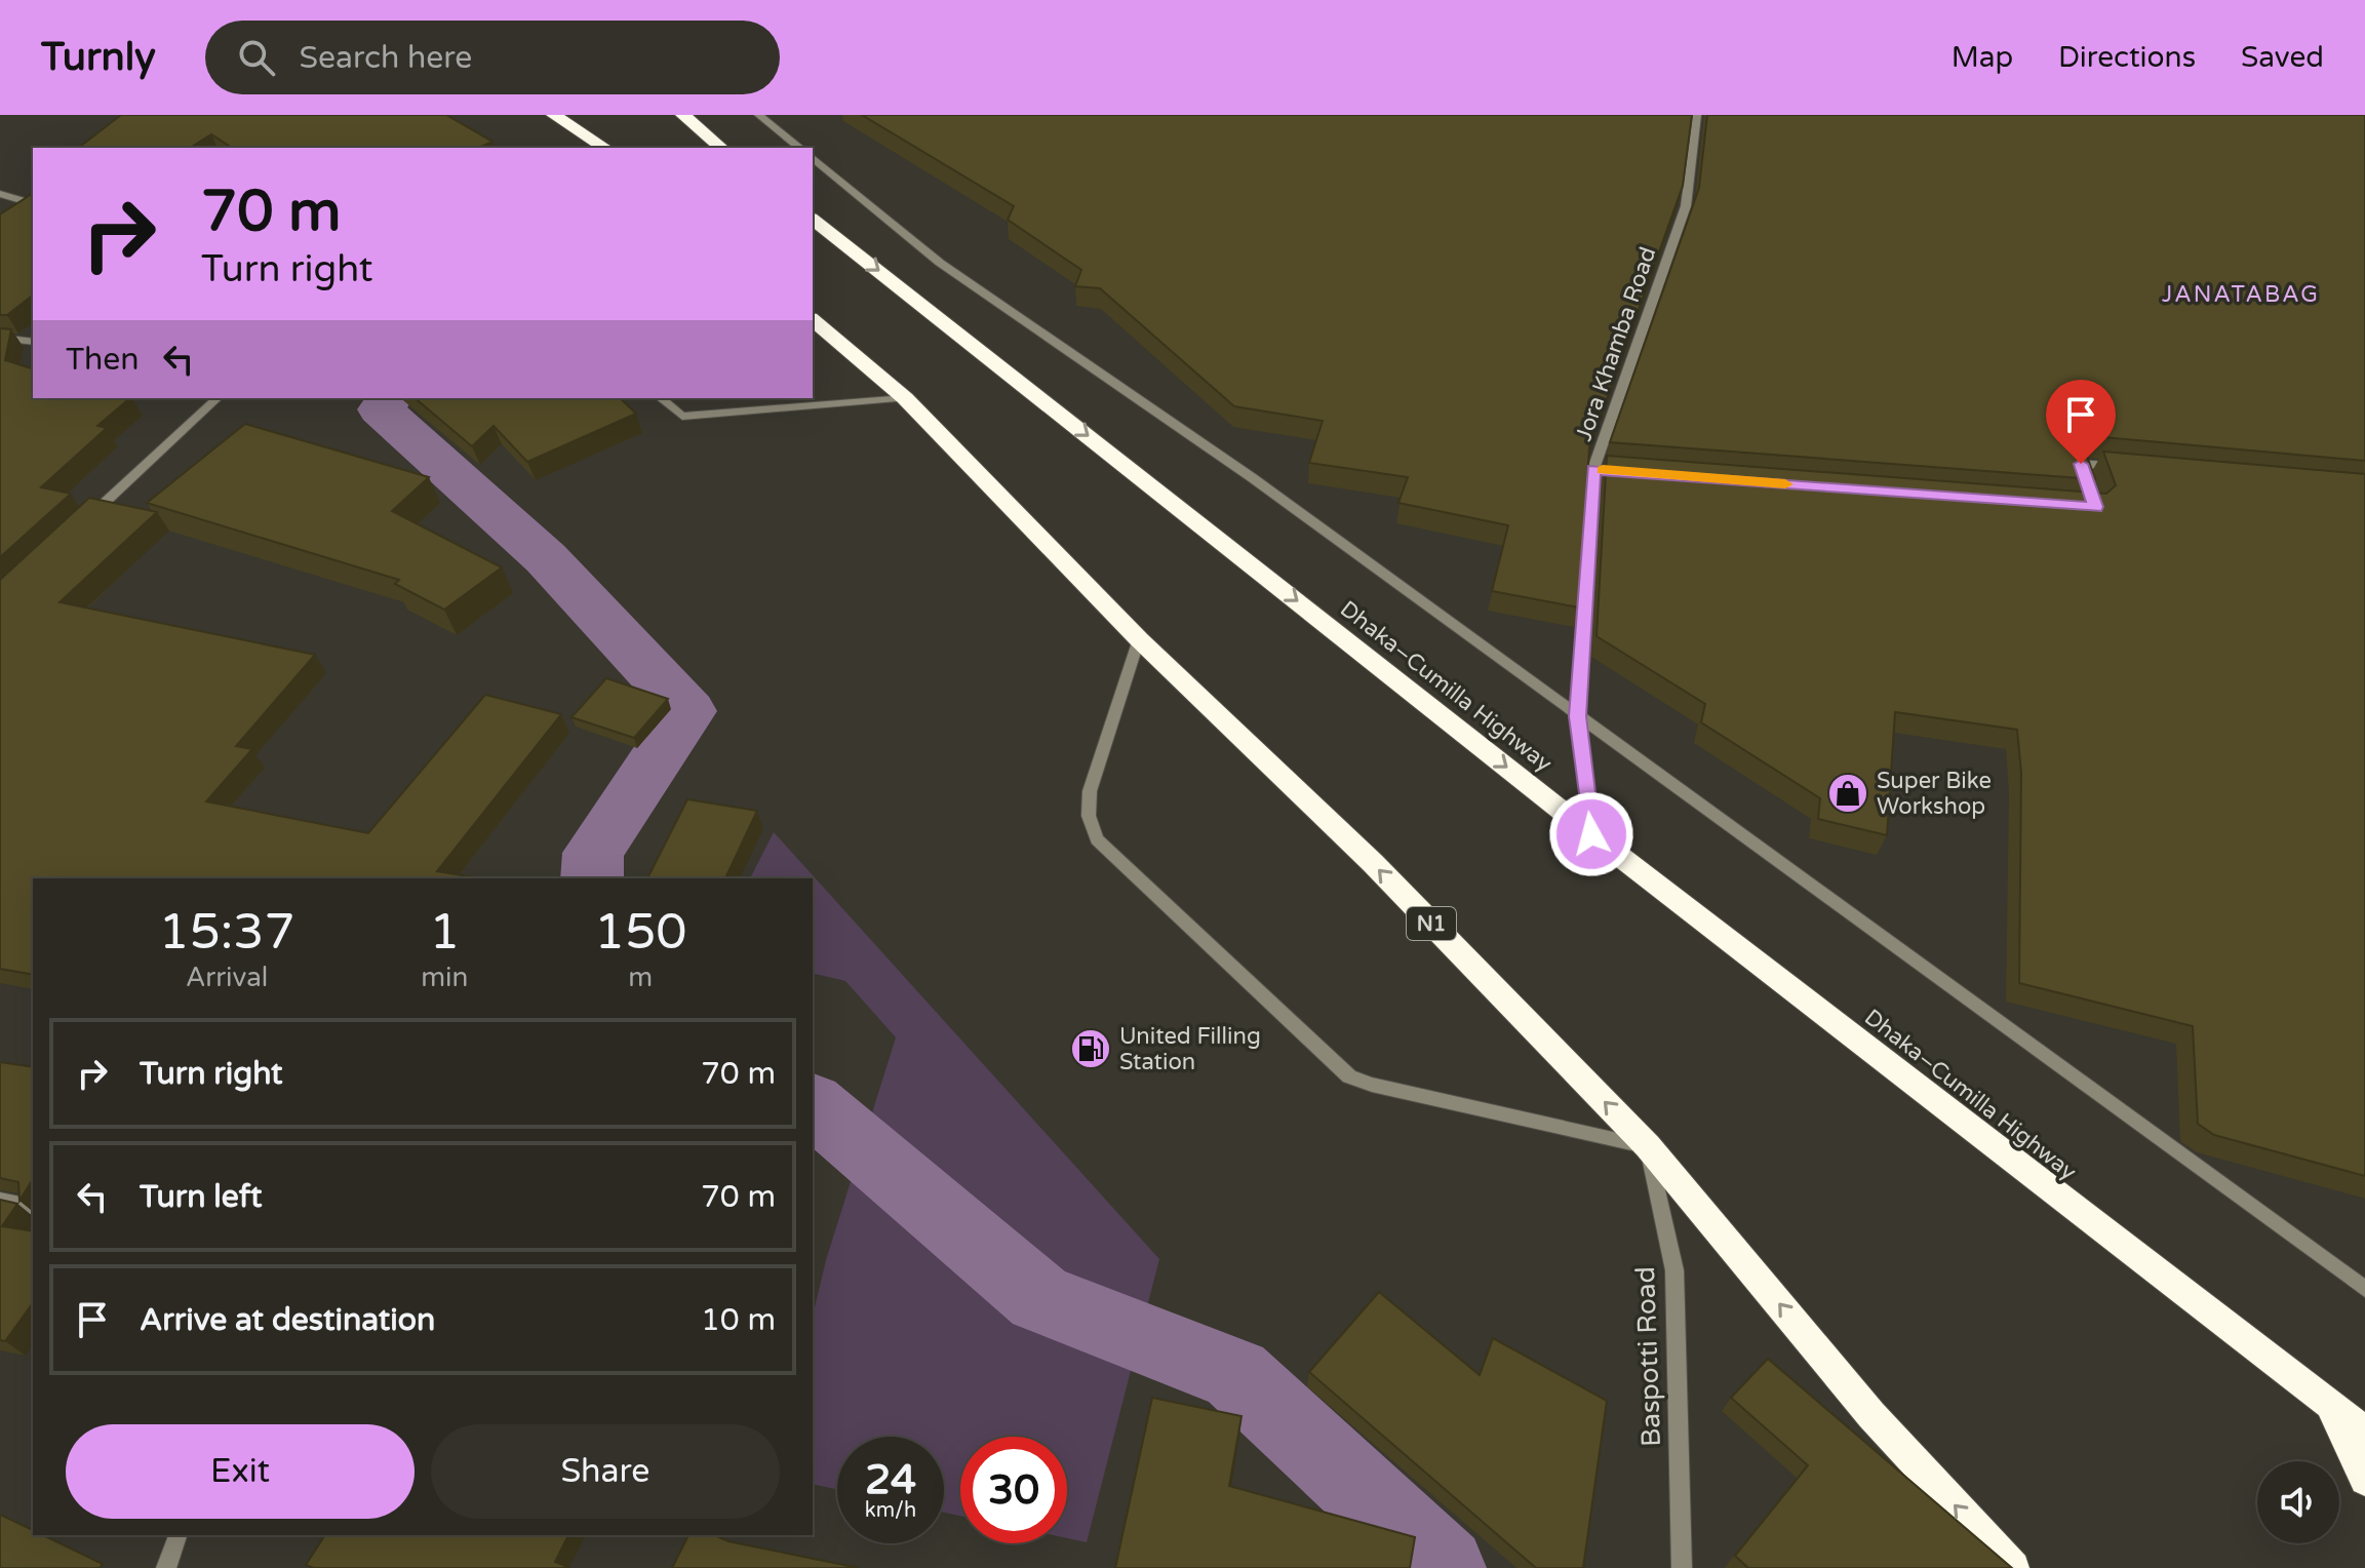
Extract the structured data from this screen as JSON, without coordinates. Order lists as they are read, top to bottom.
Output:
{
  "streets": {
    "highway": ["Dhaka–Cumilla Highway", "N1"],
    "street": ["Jora Khamba Road", "Baspotti Road"]
  },
  "crossings": [
    ["Jora Khamba Road", "Dhaka–Cumilla Highway"],
    ["N1", "Baspotti Road"]
  ],
  "districts": ["JANATABAG"],
  "places": {
    "shop": ["Super Bike Workshop"],
    "fuel station": ["United Filling Station"]
  },
  "page": {
    "header": "Turnly",
    "search": "Search here",
    "nav": ["Map", "Directions", "Saved"],
    "turn": ["70 m", "Turn right"],
    "then": "Then",
    "eta": [
      "15:37",
      "Arrival",
      "1",
      "min",
      "150",
      "m"
    ],
    "list": [
      {
        "name": "Turn right",
        "value": "70 m"
      },
      {
        "name": "Turn left",
        "value": "70 m"
      },
      {
        "name": "Arrive at destination",
        "value": "10 m"
      }
    ],
    "buttons": ["Exit", "Share"],
    "speed": "24 km/h",
    "limit": "30"
  }
}
